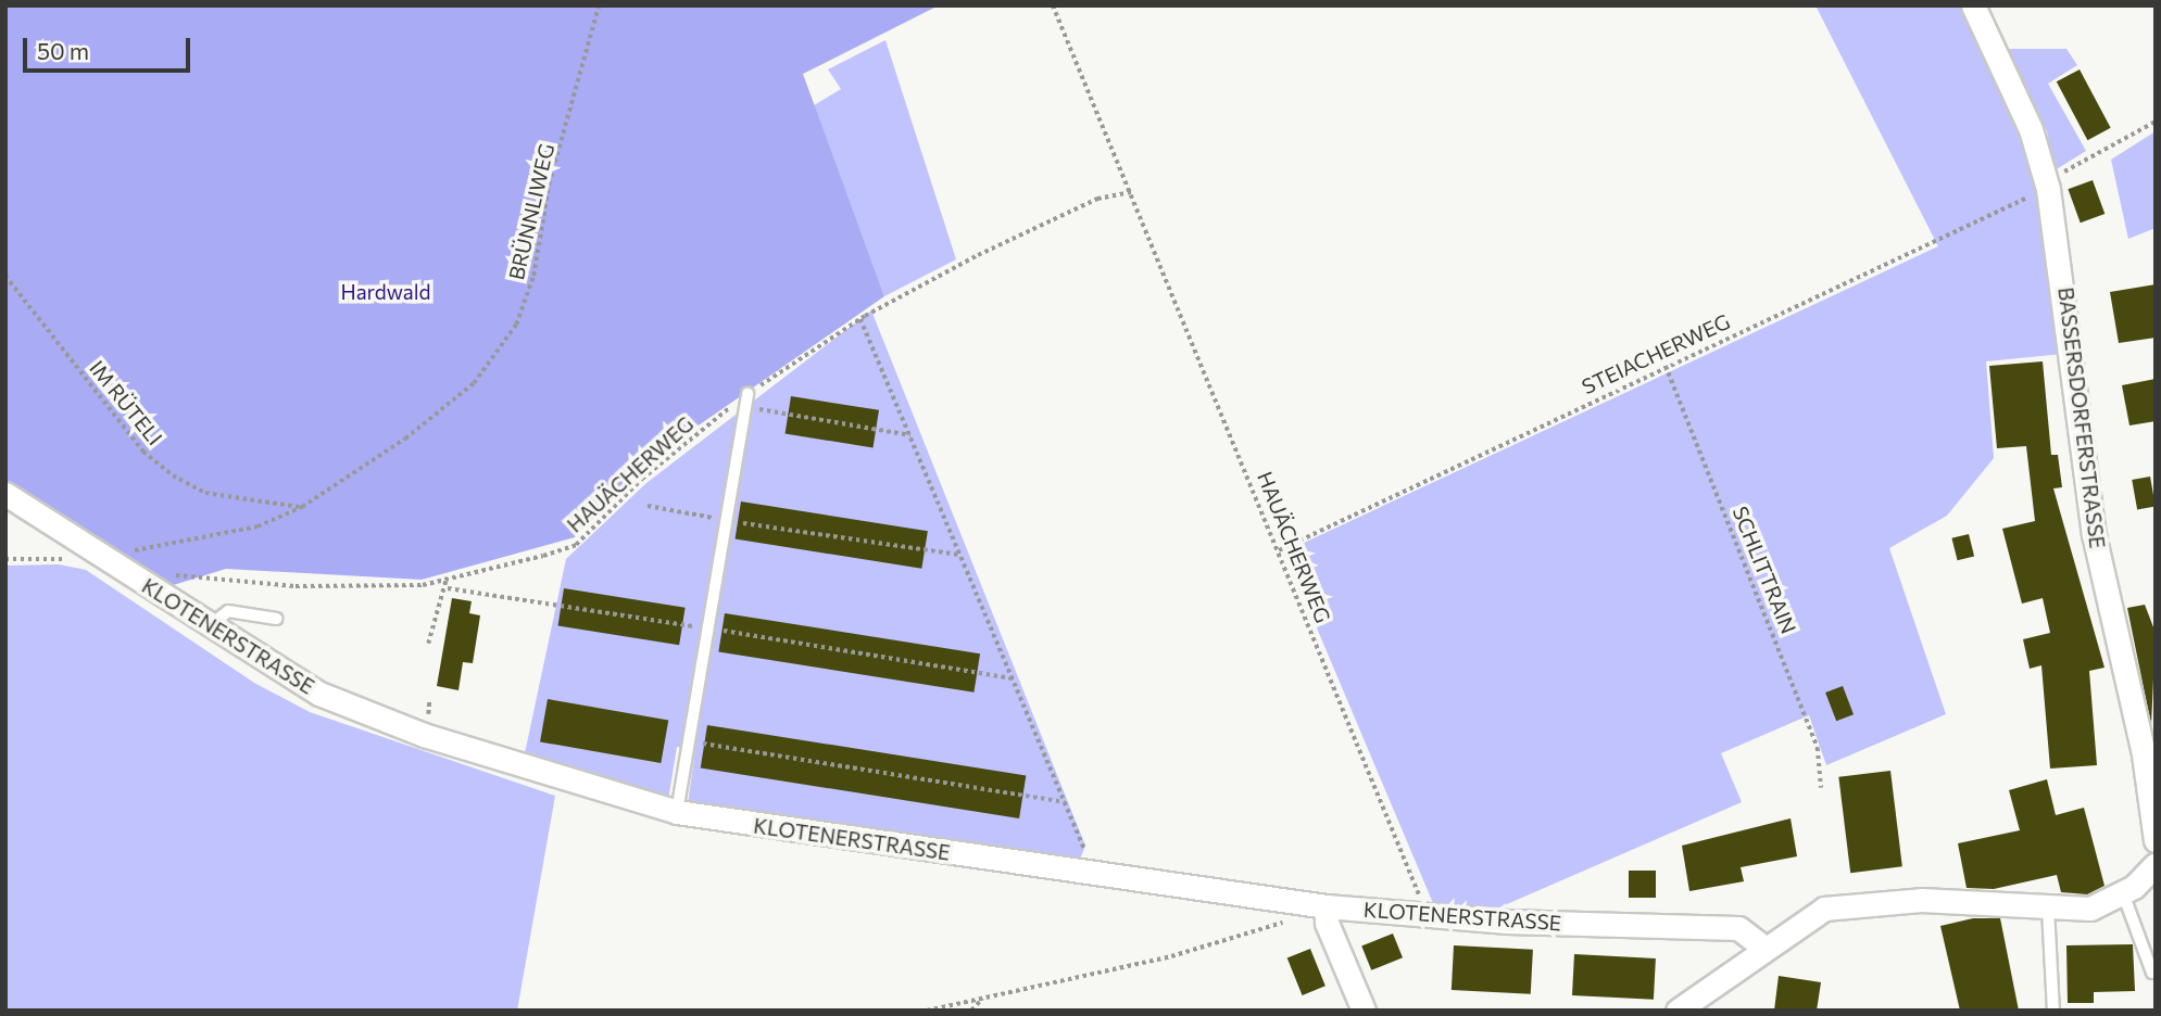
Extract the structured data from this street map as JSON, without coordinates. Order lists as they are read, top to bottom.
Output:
{
  "streets": {
    "street": ["BASSERSDORFERSTRASSE", "KLOTENERSTRASSE"],
    "path": [
      "BRÜNNLIWEG",
      "STEIACHERWEG",
      "IM RÜTELI",
      "HAUÄCHERWEG",
      "SCHLITTRAIN"
    ]
  },
  "crossings": [
    ["BRÜNNLIWEG", "IM RÜTELI"],
    ["BRÜNNLIWEG", "KLOTENERSTRASSE"],
    ["STEIACHERWEG", "BASSERSDORFERSTRASSE"],
    ["STEIACHERWEG", "HAUÄCHERWEG"],
    ["STEIACHERWEG", "SCHLITTRAIN"],
    ["HAUÄCHERWEG", "KLOTENERSTRASSE"]
  ],
  "parks": ["Hardwald"],
  "scale_bar": "50 m"
}
